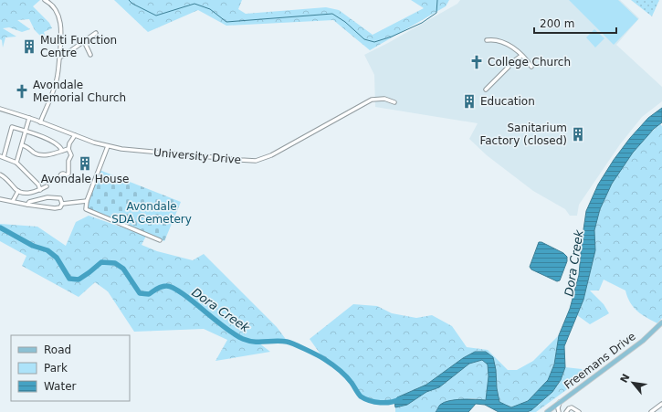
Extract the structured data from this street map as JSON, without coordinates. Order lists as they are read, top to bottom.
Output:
{
  "streets": {
    "main road": ["Freemans Drive"],
    "street": ["University Drive"]
  },
  "water": ["Dora Creek"],
  "parks": ["Avondale SDA Cemetery"],
  "places": {
    "building": [
      "Multi Function Centre",
      "Education",
      "Sanitarium Factory (closed)",
      "Avondale House"
    ],
    "church": ["College Church", "Avondale Memorial Church"]
  },
  "legend": ["Road", "Park", "Water"],
  "scale_bar": "200 m",
  "north": "top left"
}
